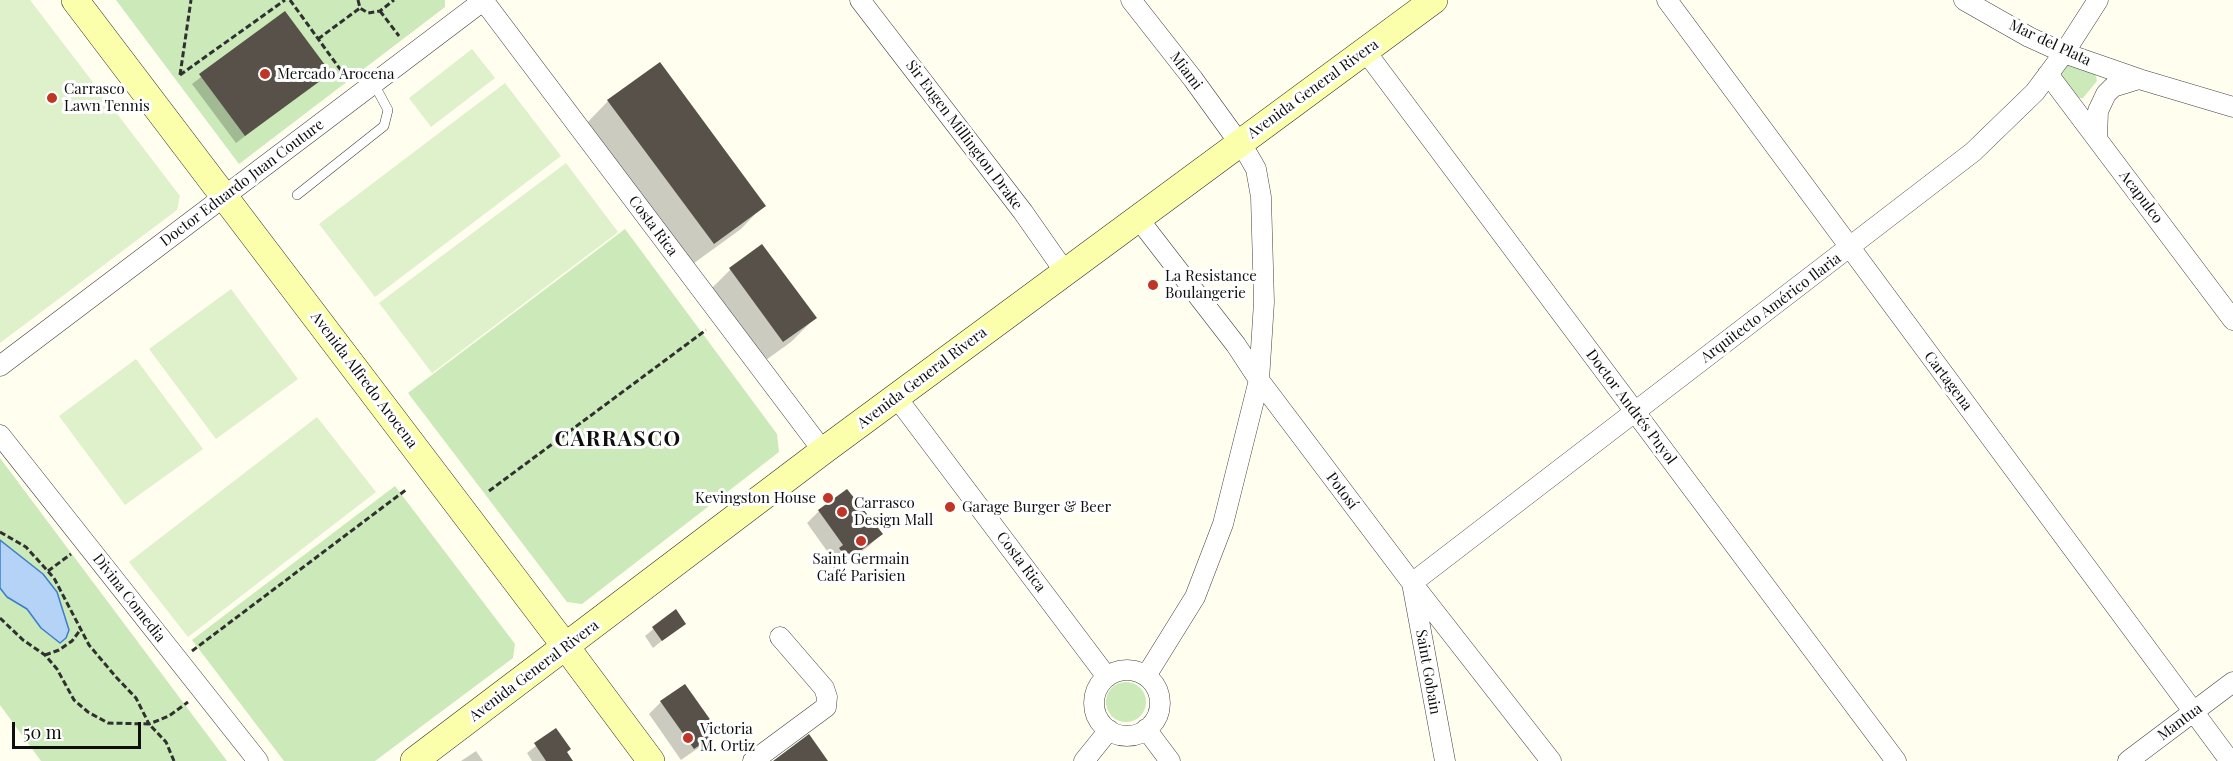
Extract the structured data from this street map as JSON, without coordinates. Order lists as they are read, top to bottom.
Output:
{
  "streets": {
    "main road": ["Avenida General Rivera", "Avenida Alfredo Arocena"],
    "street": [
      "Mar del Plata",
      "Miami",
      "Sir Eugen Millington Drake",
      "Doctor Eduardo Juan Couture",
      "Acapulco",
      "Costa Rica",
      "Arquitecto Américo Ilaria",
      "Cartagena",
      "Doctor Andrés Puyol",
      "Potosí",
      "Divina Comedia",
      "Saint Gobain",
      "Mantua"
    ]
  },
  "crossings": [
    ["Mar del Plata", "Arquitecto Américo Ilaria"],
    ["Miami", "Avenida General Rivera"],
    ["Miami", "Costa Rica"],
    ["Miami", "Potosí"],
    ["Avenida General Rivera", "Sir Eugen Millington Drake"],
    ["Avenida General Rivera", "Costa Rica"],
    ["Avenida General Rivera", "Avenida Alfredo Arocena"],
    ["Avenida General Rivera", "Doctor Andrés Puyol"],
    ["Avenida General Rivera", "Potosí"],
    ["Doctor Eduardo Juan Couture", "Costa Rica"],
    ["Doctor Eduardo Juan Couture", "Avenida Alfredo Arocena"],
    ["Acapulco", "Arquitecto Américo Ilaria"],
    ["Arquitecto Américo Ilaria", "Cartagena"],
    ["Arquitecto Américo Ilaria", "Doctor Andrés Puyol"],
    ["Arquitecto Américo Ilaria", "Potosí"],
    ["Arquitecto Américo Ilaria", "Saint Gobain"],
    ["Cartagena", "Mantua"],
    ["Potosí", "Saint Gobain"]
  ],
  "districts": ["CARRASCO"],
  "places": [
    "Mercado Arocena",
    "Carrasco Lawn Tennis",
    "La Resistance Boulangerie",
    "Kevingston House",
    "Garage Burger & Beer",
    "Carrasco Design Mall",
    "Saint Germain Café Parisien",
    "Victoria M. Ortiz"
  ],
  "scale_bar": "50 m"
}
